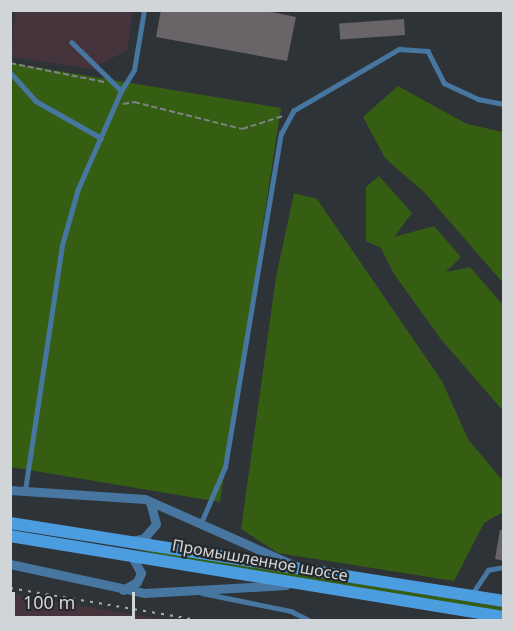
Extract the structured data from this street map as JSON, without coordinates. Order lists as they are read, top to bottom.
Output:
{
  "streets": {
    "main road": ["Промышленное шоссе"]
  },
  "scale_bar": "100 m"
}
